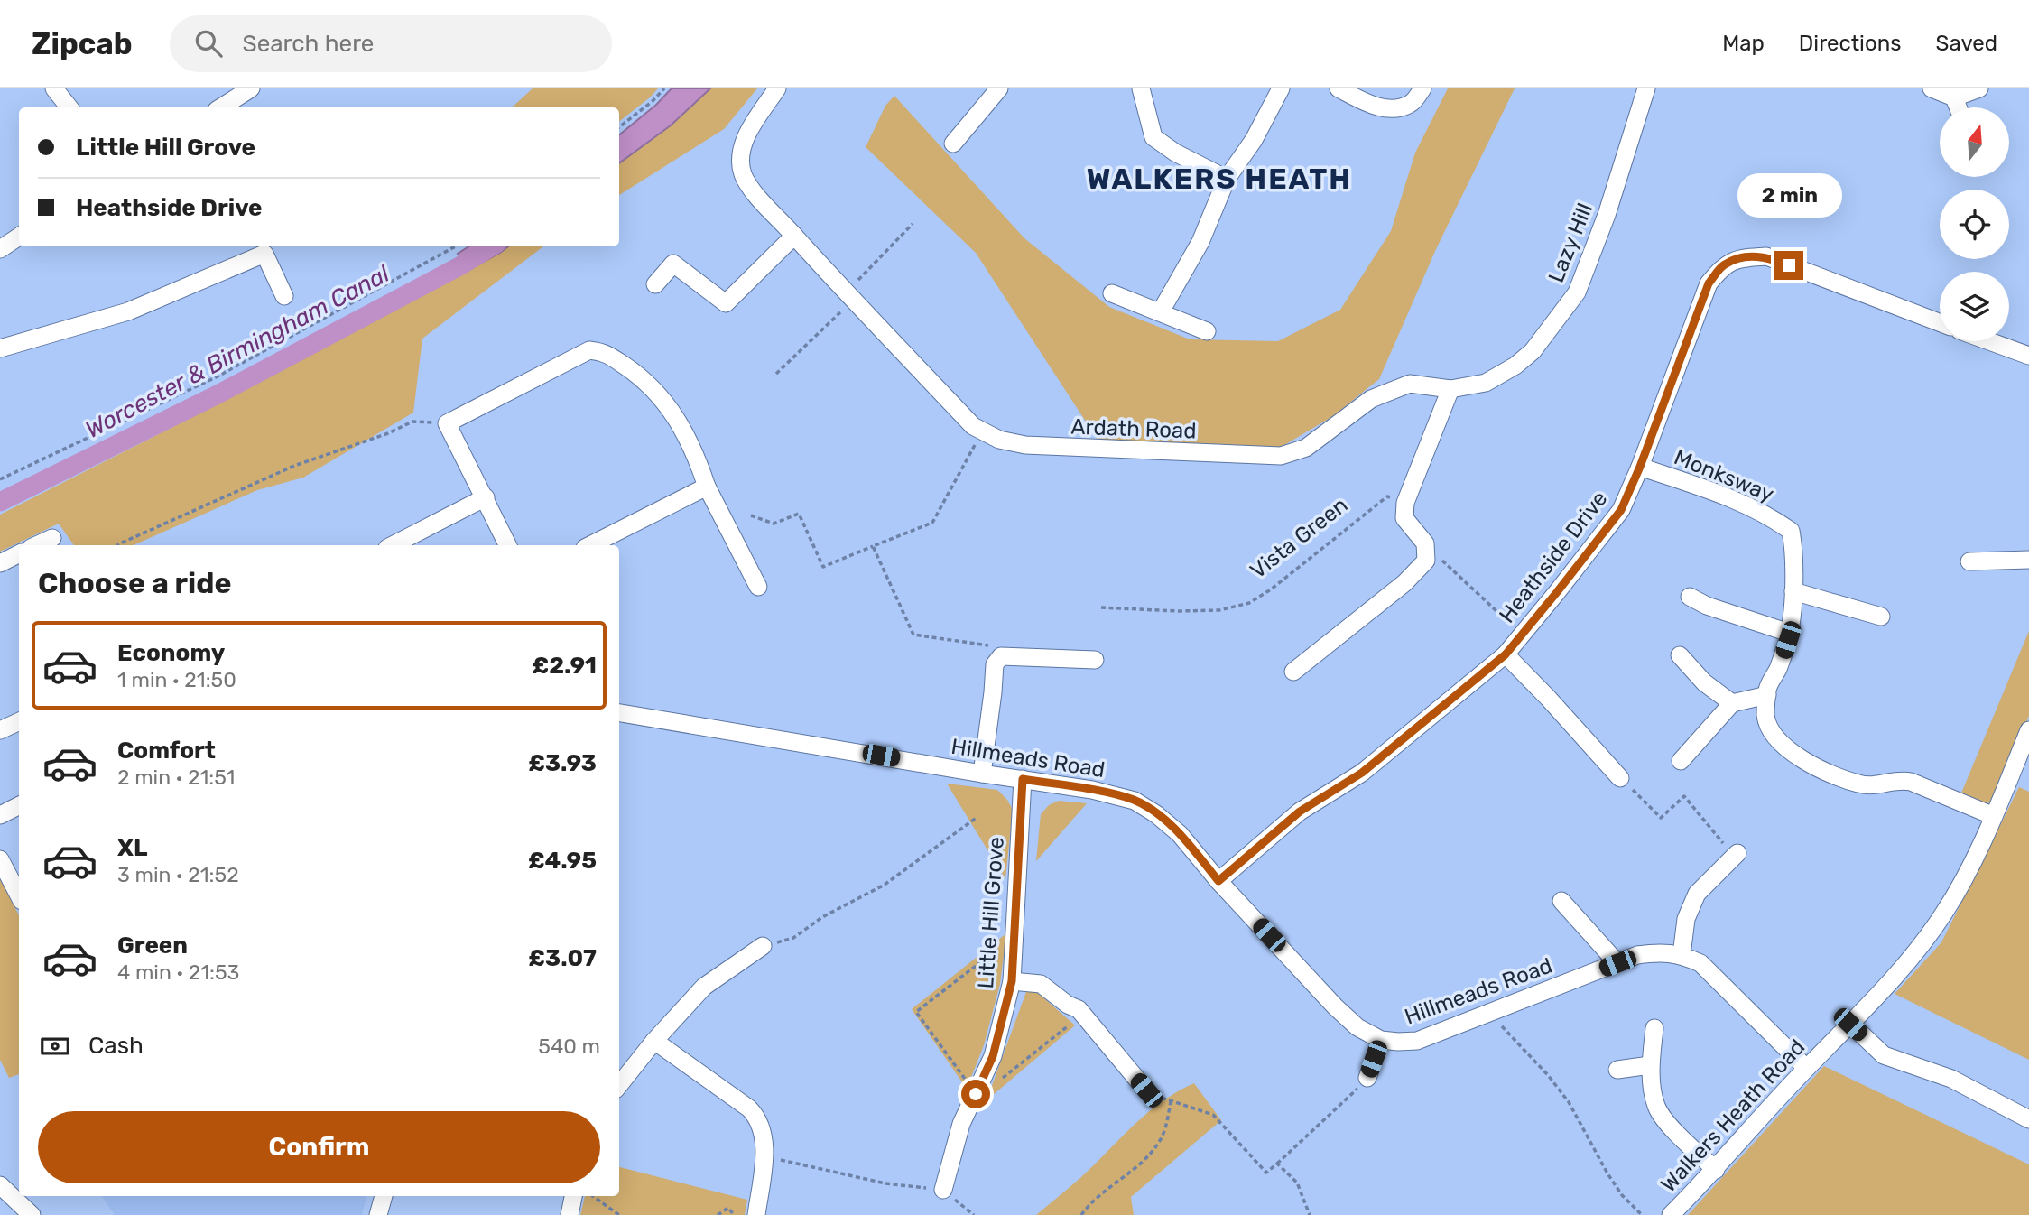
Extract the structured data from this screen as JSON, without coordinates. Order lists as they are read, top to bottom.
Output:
{
  "streets": {
    "street": [
      "Lazy Hill",
      "Ardath Road",
      "Monksway",
      "Heathside Drive",
      "Hillmeads Road",
      "Little Hill Grove",
      "Walkers Heath Road"
    ],
    "path": ["Vista Green"]
  },
  "crossings": [
    ["Lazy Hill", "Ardath Road"],
    ["Monksway", "Heathside Drive"],
    ["Monksway", "Walkers Heath Road"],
    ["Heathside Drive", "Hillmeads Road"],
    ["Hillmeads Road", "Little Hill Grove"],
    ["Hillmeads Road", "Walkers Heath Road"]
  ],
  "districts": ["WALKERS HEATH"],
  "water": ["Worcester & Birmingham Canal"],
  "north": "top",
  "page": {
    "header": "Zipcab",
    "search": "Search here",
    "nav": ["Map", "Directions", "Saved"],
    "banner": ["Little Hill Grove", "Heathside Drive"],
    "bubble": "2 min",
    "heading": "Choose a ride",
    "list": [
      {
        "name": "Economy",
        "note": "1 min · 21:50",
        "value": "£2.91"
      },
      {
        "name": "Comfort",
        "note": "2 min · 21:51",
        "value": "£3.93"
      },
      {
        "name": "XL",
        "note": "3 min · 21:52",
        "value": "£4.95"
      },
      {
        "name": "Green",
        "note": "4 min · 21:53",
        "value": "£3.07"
      }
    ],
    "pay": ["Cash", "540 m"],
    "buttons": "Confirm"
  }
}
